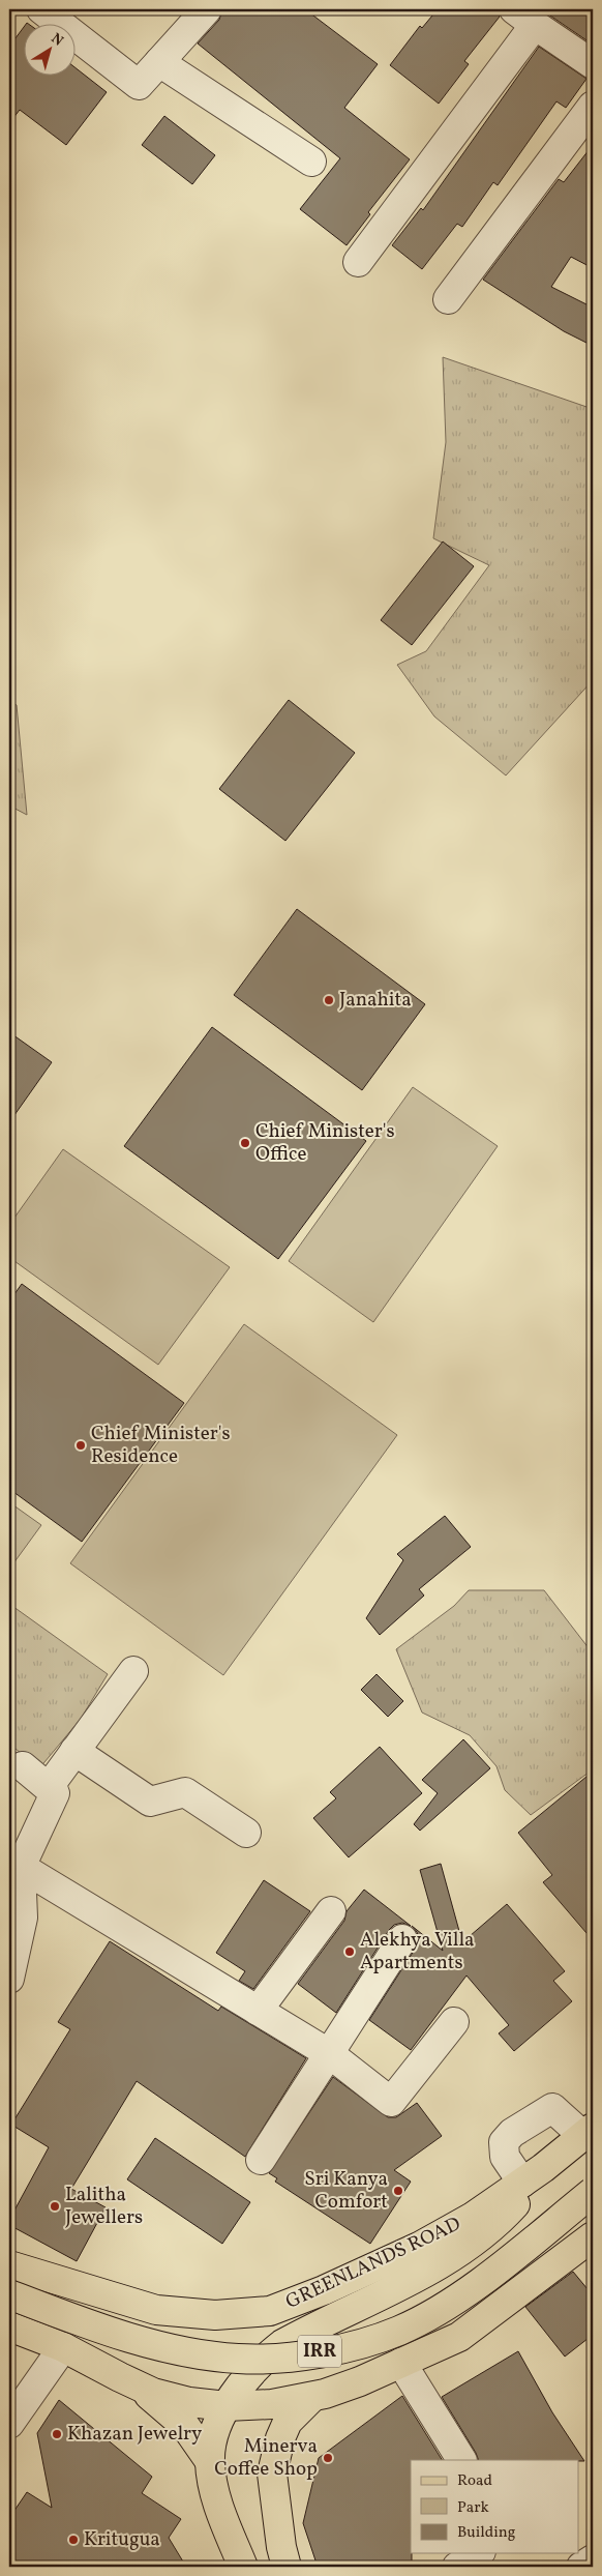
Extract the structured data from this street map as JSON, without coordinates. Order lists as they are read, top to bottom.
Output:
{
  "streets": {
    "main road": ["GREENLANDS ROAD", "IRR"]
  },
  "crossings": [
    ["GREENLANDS ROAD", "IRR"]
  ],
  "places": [
    "Janahita",
    "Chief Minister's Office",
    "Chief Minister's Residence",
    "Alekhya Villa Apartments",
    "Sri Kanya Comfort",
    "Lalitha Jewellers",
    "Khazan Jewelry",
    "Minerva Coffee Shop",
    "Kritugua"
  ],
  "legend": ["Road", "Park", "Building"],
  "north": "top right"
}
